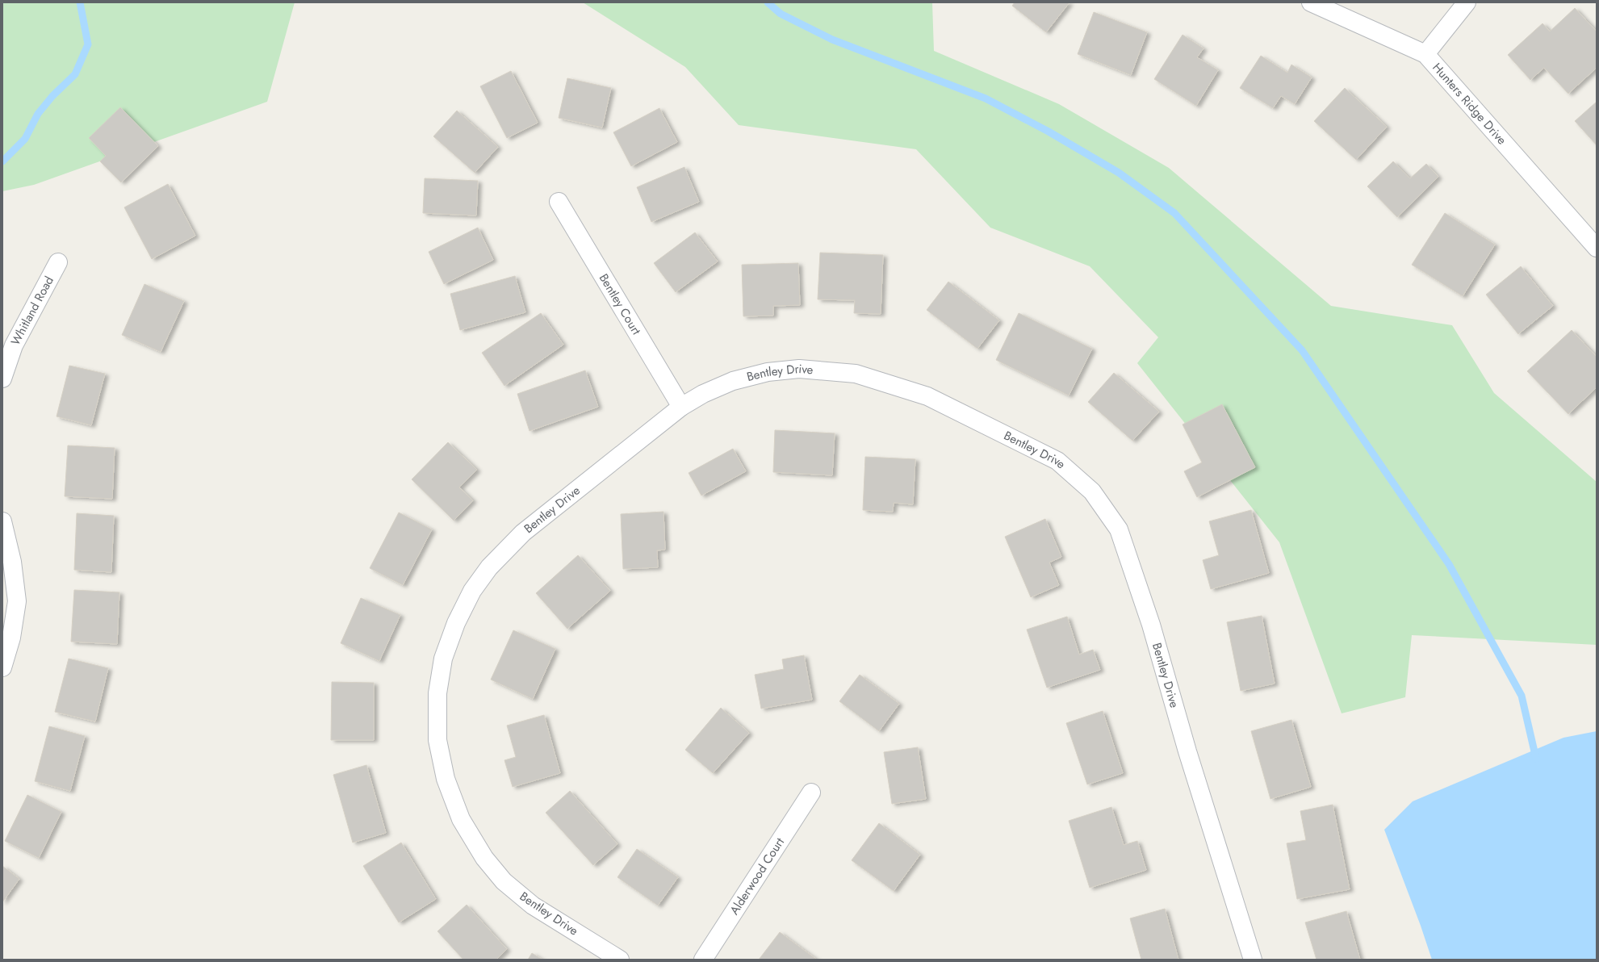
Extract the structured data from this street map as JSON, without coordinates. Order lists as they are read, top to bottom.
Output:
{
  "streets": {
    "street": [
      "Hunters Ridge Drive",
      "Bentley Court",
      "Whitland Road",
      "Bentley Drive",
      "Alderwood Court"
    ]
  },
  "crossings": [
    ["Bentley Court", "Bentley Drive"]
  ]
}
